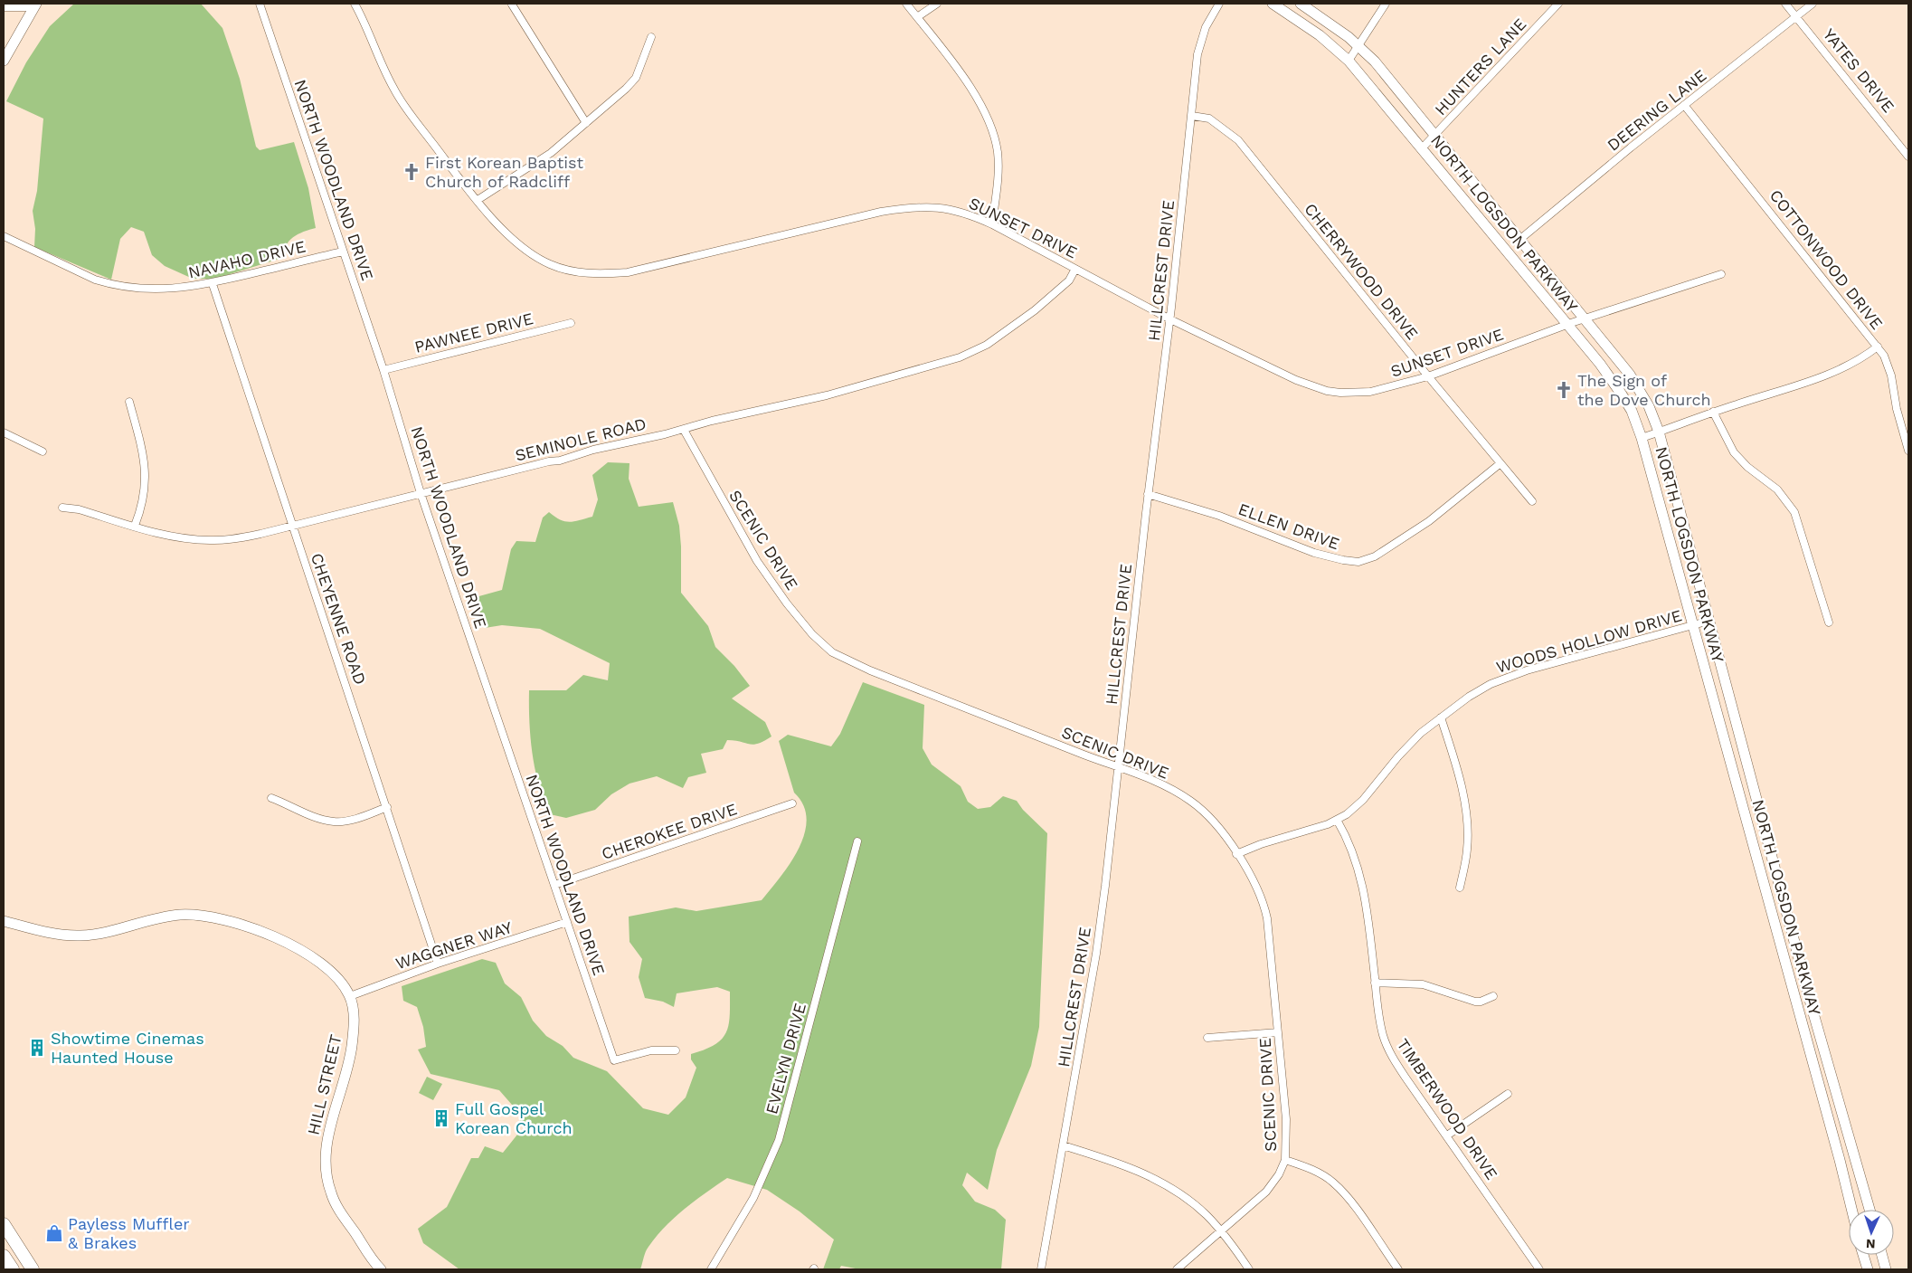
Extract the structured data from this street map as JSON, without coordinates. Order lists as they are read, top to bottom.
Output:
{
  "streets": {
    "main road": ["NORTH LOGSDON PARKWAY", "HILL STREET"],
    "street": [
      "HUNTERS LANE",
      "YATES DRIVE",
      "DEERING LANE",
      "NORTH WOODLAND DRIVE",
      "SUNSET DRIVE",
      "NAVAHO DRIVE",
      "COTTONWOOD DRIVE",
      "HILLCREST DRIVE",
      "CHERRYWOOD DRIVE",
      "PAWNEE DRIVE",
      "SEMINOLE ROAD",
      "ELLEN DRIVE",
      "SCENIC DRIVE",
      "CHEYENNE ROAD",
      "WOODS HOLLOW DRIVE",
      "CHEROKEE DRIVE",
      "WAGGNER WAY",
      "EVELYN DRIVE",
      "TIMBERWOOD DRIVE"
    ]
  },
  "crossings": [
    ["HUNTERS LANE", "NORTH LOGSDON PARKWAY"],
    ["YATES DRIVE", "DEERING LANE"],
    ["DEERING LANE", "NORTH LOGSDON PARKWAY"],
    ["DEERING LANE", "COTTONWOOD DRIVE"],
    ["NORTH WOODLAND DRIVE", "NAVAHO DRIVE"],
    ["NORTH WOODLAND DRIVE", "PAWNEE DRIVE"],
    ["NORTH WOODLAND DRIVE", "SEMINOLE ROAD"],
    ["NORTH WOODLAND DRIVE", "CHEROKEE DRIVE"],
    ["NORTH WOODLAND DRIVE", "WAGGNER WAY"],
    ["NORTH LOGSDON PARKWAY", "SUNSET DRIVE"],
    ["NORTH LOGSDON PARKWAY", "WOODS HOLLOW DRIVE"],
    ["SUNSET DRIVE", "HILLCREST DRIVE"],
    ["SUNSET DRIVE", "CHERRYWOOD DRIVE"],
    ["SUNSET DRIVE", "SEMINOLE ROAD"],
    ["NAVAHO DRIVE", "CHEYENNE ROAD"],
    ["HILLCREST DRIVE", "CHERRYWOOD DRIVE"],
    ["HILLCREST DRIVE", "ELLEN DRIVE"],
    ["HILLCREST DRIVE", "SCENIC DRIVE"],
    ["CHERRYWOOD DRIVE", "ELLEN DRIVE"],
    ["SEMINOLE ROAD", "SCENIC DRIVE"],
    ["SEMINOLE ROAD", "CHEYENNE ROAD"],
    ["SCENIC DRIVE", "WOODS HOLLOW DRIVE"],
    ["CHEYENNE ROAD", "WAGGNER WAY"],
    ["WOODS HOLLOW DRIVE", "TIMBERWOOD DRIVE"],
    ["WAGGNER WAY", "HILL STREET"]
  ],
  "places": {
    "church": ["First Korean Baptist Church of Radcliff", "The Sign of the Dove Church"],
    "building": ["Showtime Cinemas Haunted House", "Full Gospel Korean Church"],
    "shop": ["Payless Muffler & Brakes"]
  },
  "north": "bottom"
}
